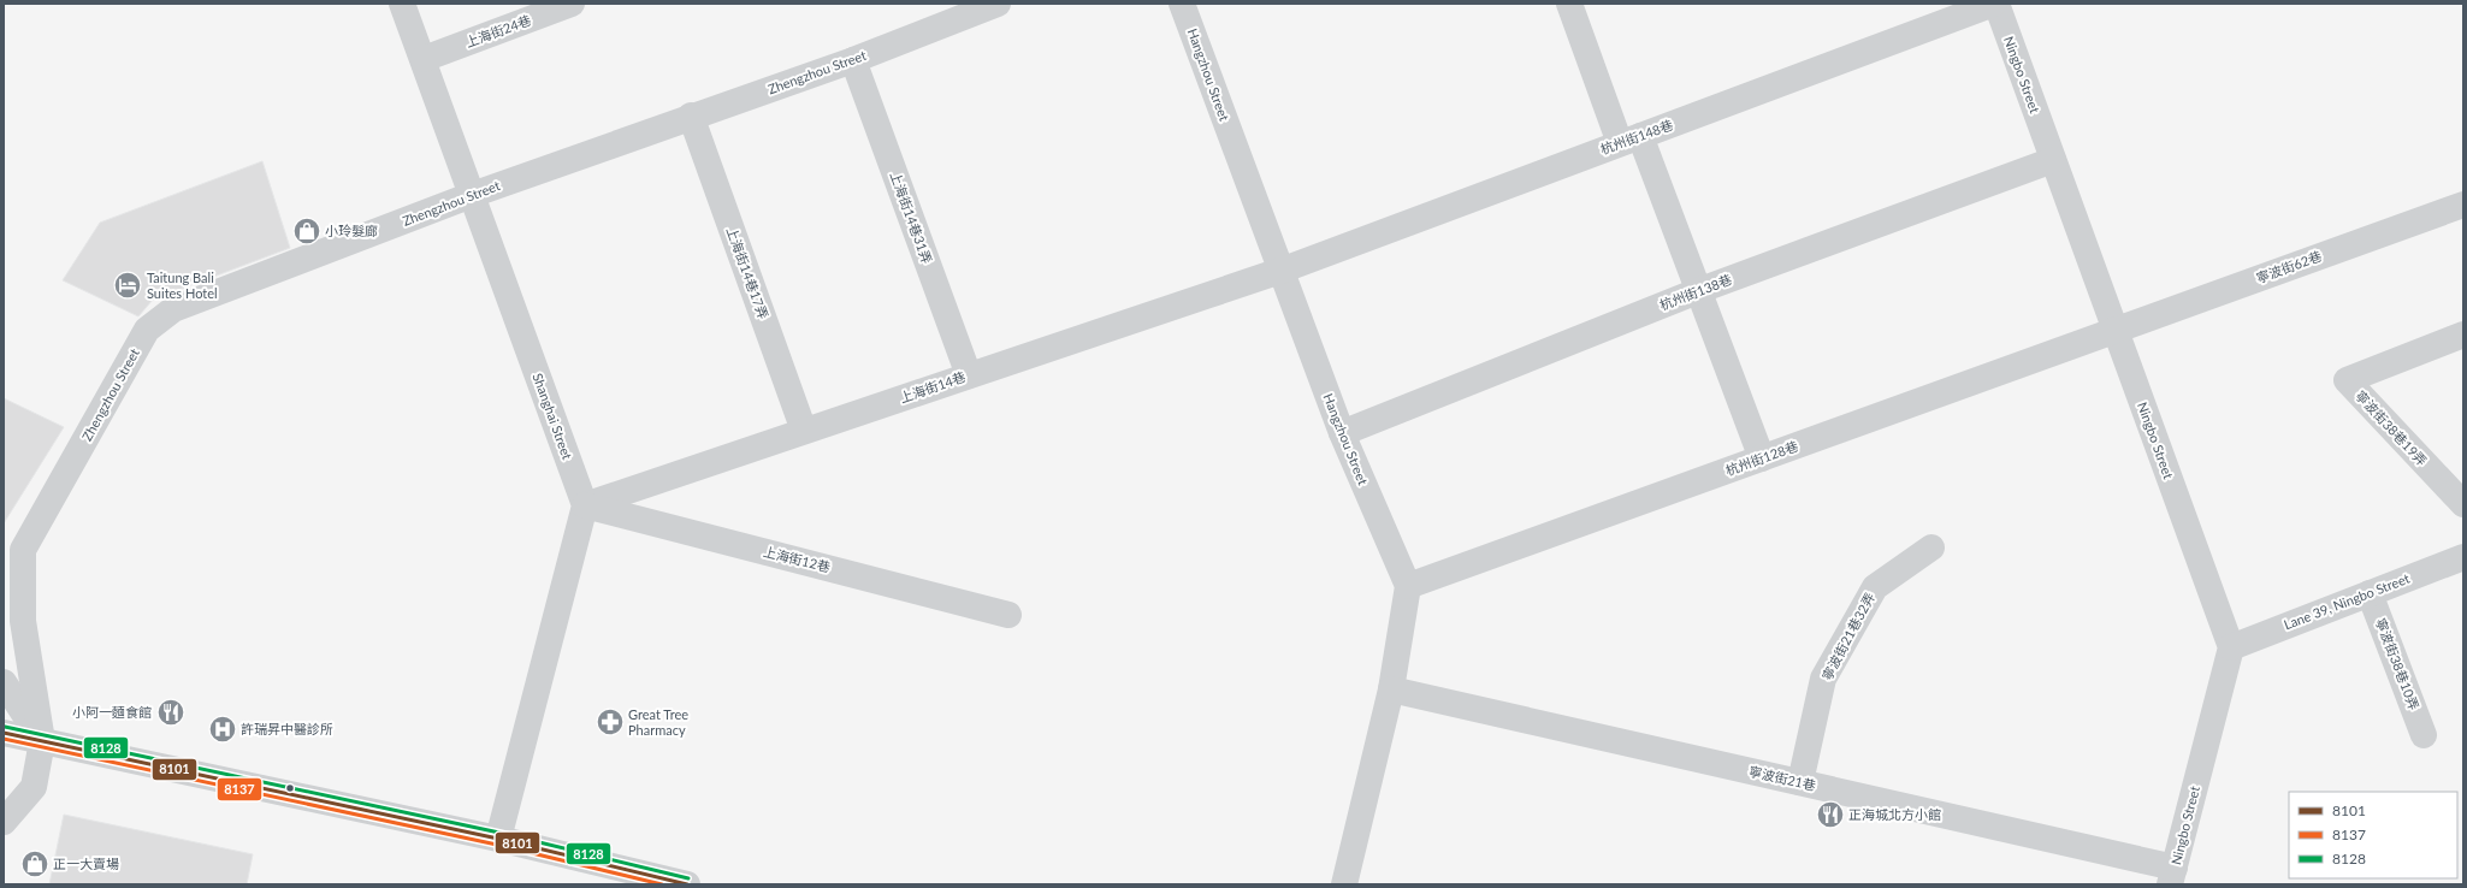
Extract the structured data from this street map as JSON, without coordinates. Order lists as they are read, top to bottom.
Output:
{
  "streets": {
    "street": [
      "上海街24巷",
      "Zhengzhou Street",
      "Hangzhou Street",
      "Ningbo Street",
      "杭州街148巷",
      "上海街14巷31弄",
      "寧波街62巷",
      "上海街14巷17弄",
      "杭州街138巷",
      "上海街14巷",
      "Shanghai Street",
      "寧波街38巷19弄",
      "杭州街128巷",
      "上海街12巷",
      "Lane 39, Ningbo Street",
      "寧波街21巷32弄",
      "寧波街38巷10弄",
      "寧波街21巷"
    ]
  },
  "crossings": [
    ["上海街24巷", "Shanghai Street"],
    ["Zhengzhou Street", "上海街14巷31弄"],
    ["Zhengzhou Street", "上海街14巷17弄"],
    ["Zhengzhou Street", "Shanghai Street"],
    ["Hangzhou Street", "杭州街148巷"],
    ["Hangzhou Street", "杭州街138巷"],
    ["Hangzhou Street", "上海街14巷"],
    ["Hangzhou Street", "杭州街128巷"],
    ["Ningbo Street", "杭州街148巷"],
    ["Ningbo Street", "寧波街62巷"],
    ["Ningbo Street", "杭州街138巷"],
    ["Ningbo Street", "杭州街128巷"],
    ["Ningbo Street", "Lane 39, Ningbo Street"],
    ["Ningbo Street", "寧波街21巷"],
    ["杭州街148巷", "上海街14巷"],
    ["上海街14巷31弄", "上海街14巷"],
    ["寧波街62巷", "杭州街128巷"],
    ["上海街14巷17弄", "上海街14巷"],
    ["上海街14巷", "Shanghai Street"],
    ["上海街14巷", "上海街12巷"],
    ["Shanghai Street", "上海街12巷"],
    ["Lane 39, Ningbo Street", "寧波街38巷10弄"],
    ["寧波街21巷32弄", "寧波街21巷"]
  ],
  "places": {
    "shop": ["小玲髮廊", "正一大賣場"],
    "hotel": ["Taitung Bali Suites Hotel"],
    "restaurant": ["小阿一麵食館", "正海城北方小館"],
    "pharmacy": ["Great Tree Pharmacy"],
    "hospital": ["許瑞昇中醫診所"]
  },
  "lines": ["transit line 8128", "transit line 8101", "transit line 8137"],
  "legend": ["8101", "8137", "8128"]
}
